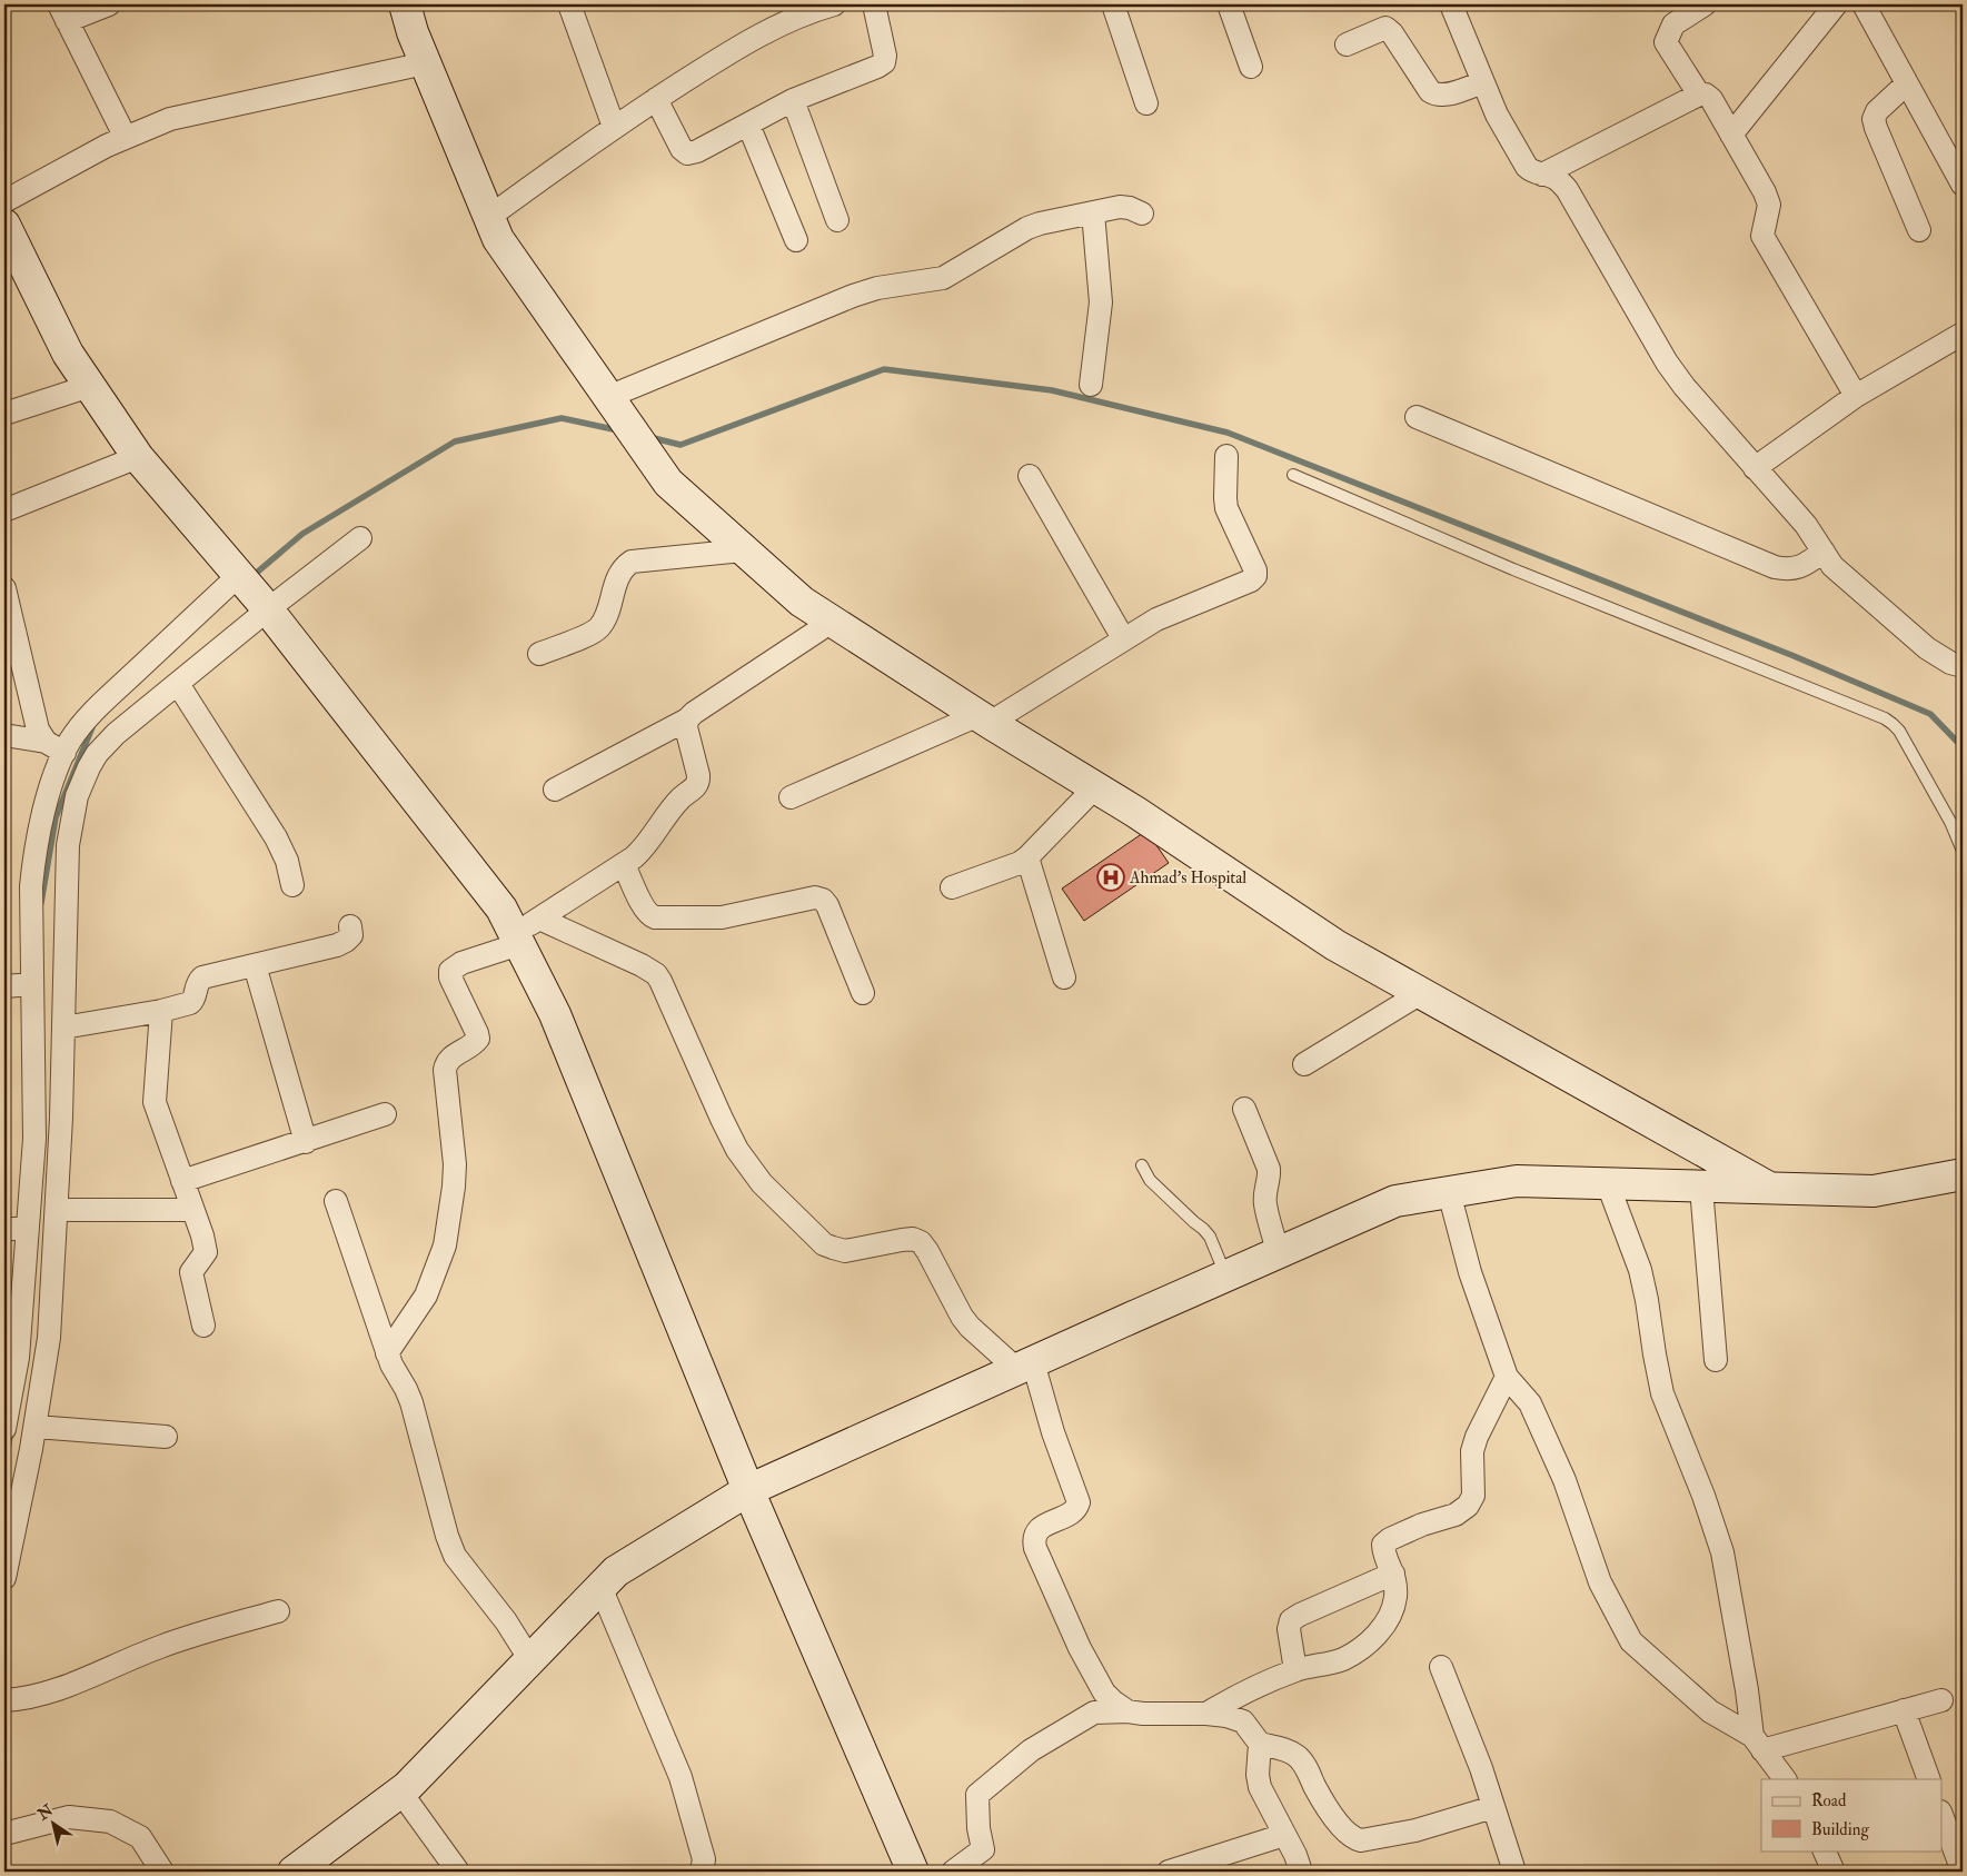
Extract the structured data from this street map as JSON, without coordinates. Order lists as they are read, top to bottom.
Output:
{
  "places": {
    "hospital": ["Ahmad's Hospital"]
  },
  "legend": ["Road", "Building"],
  "north": "top left"
}
